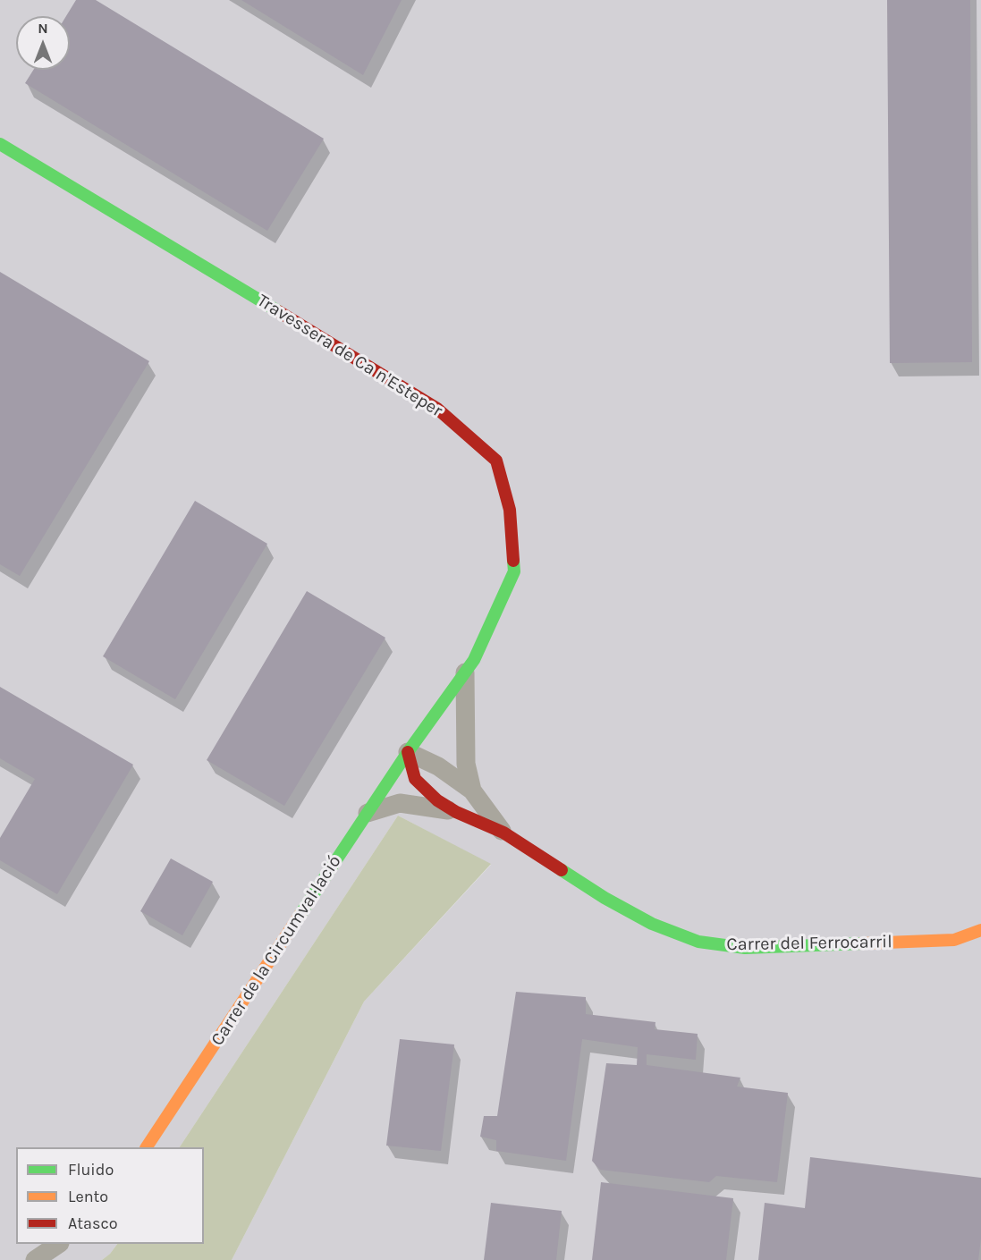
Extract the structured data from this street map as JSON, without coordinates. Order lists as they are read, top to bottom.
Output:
{
  "streets": {
    "street": ["Travessera de Ca n'Esteper", "Carrer del Ferrocarril", "Carrer de la Circumval·lació"]
  },
  "crossings": [
    ["Travessera de Ca n'Esteper", "Carrer del Ferrocarril"],
    ["Travessera de Ca n'Esteper", "Carrer de la Circumval·lació"],
    ["Carrer del Ferrocarril", "Carrer de la Circumval·lació"]
  ],
  "legend": ["Fluido", "Lento", "Atasco"],
  "north": "top"
}
